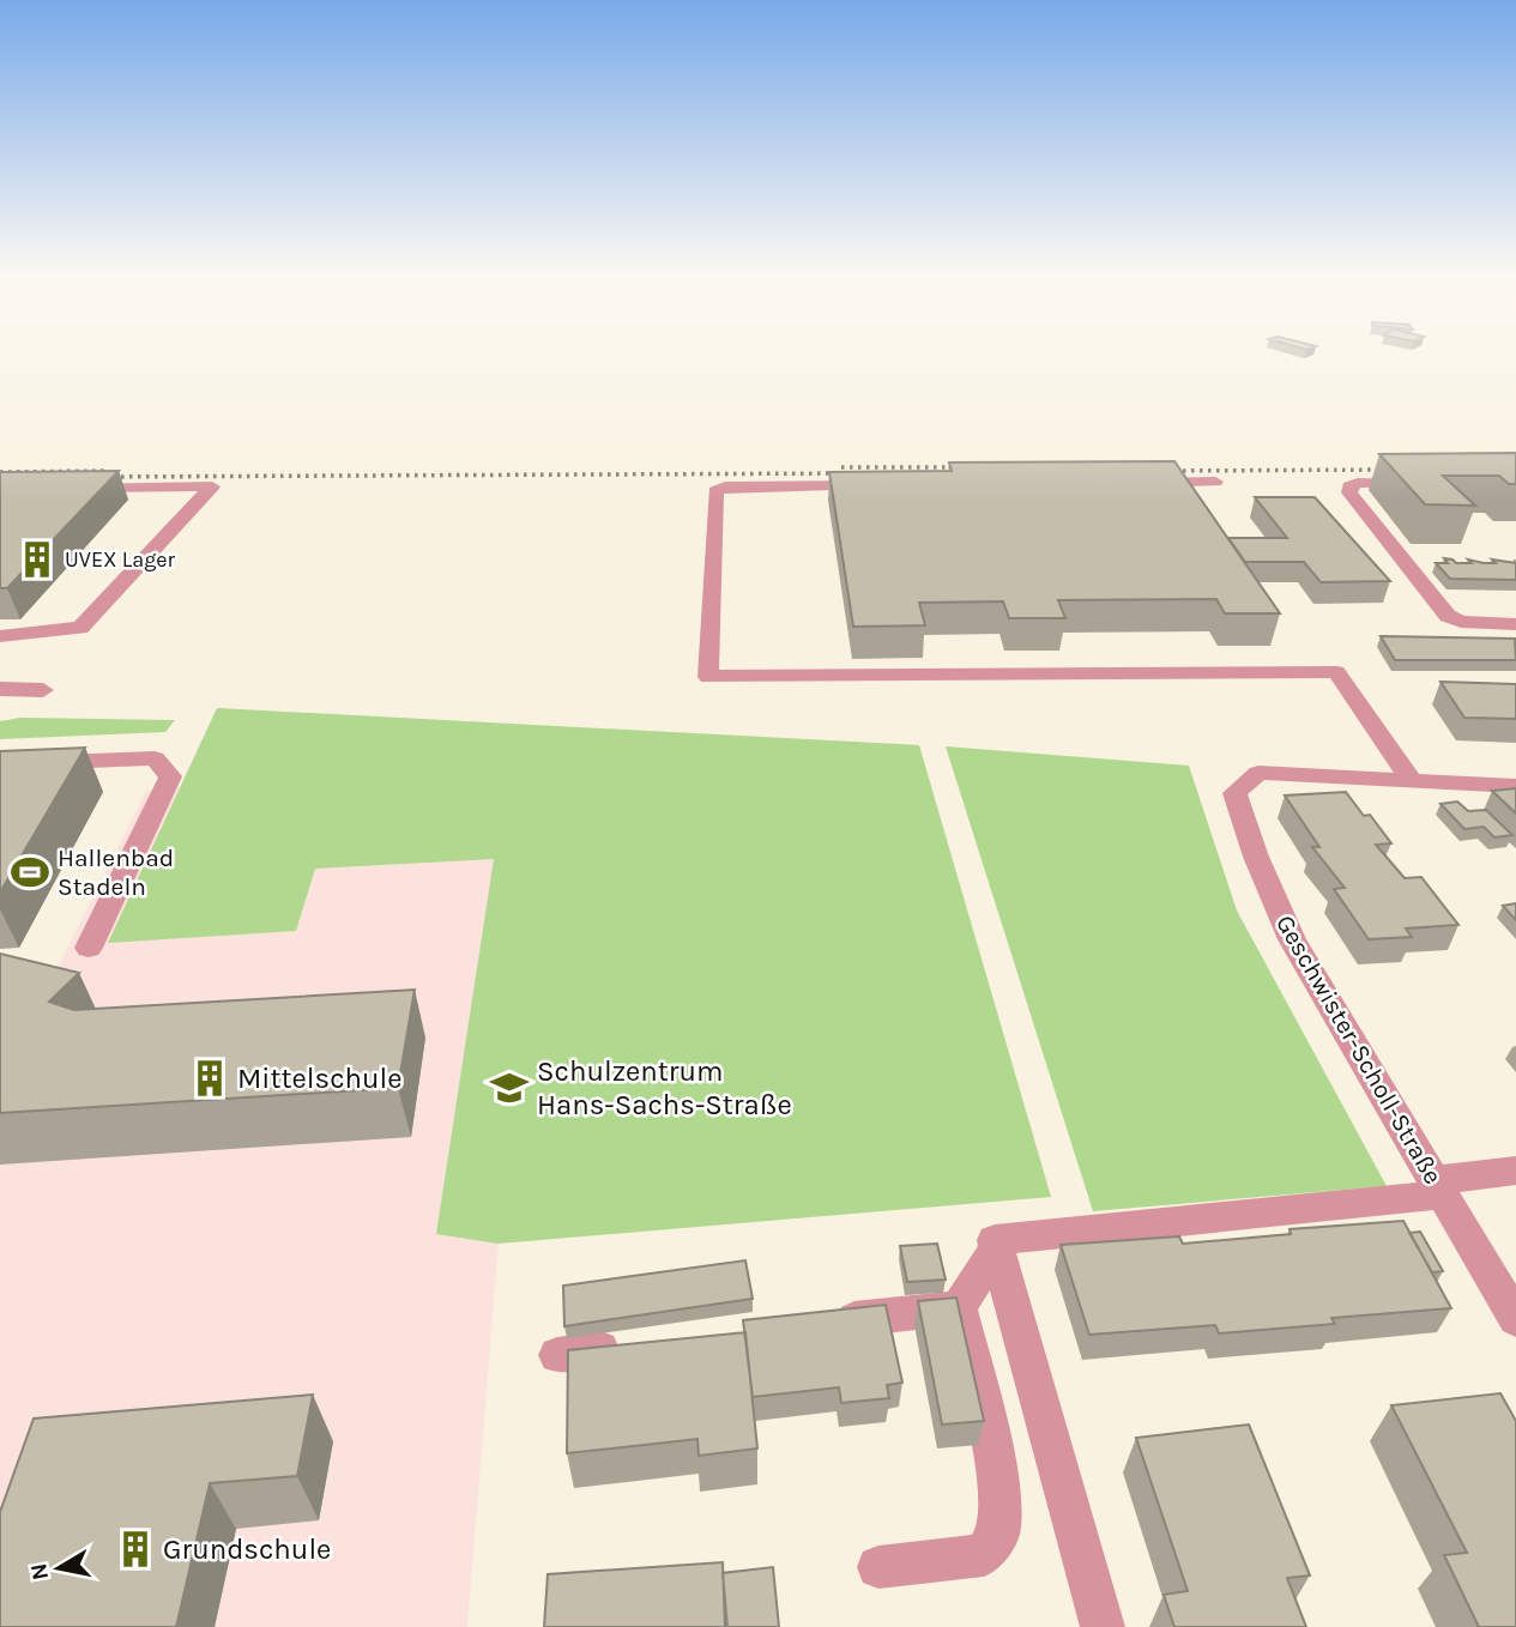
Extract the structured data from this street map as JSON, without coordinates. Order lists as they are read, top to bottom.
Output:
{
  "streets": {
    "street": ["Geschwister-Scholl-Straße"]
  },
  "places": {
    "building": ["UVEX Lager", "Mittelschule", "Grundschule"],
    "sports": ["Hallenbad Stadeln"],
    "school or university": ["Schulzentrum Hans-Sachs-Straße"]
  },
  "north": "left"
}
